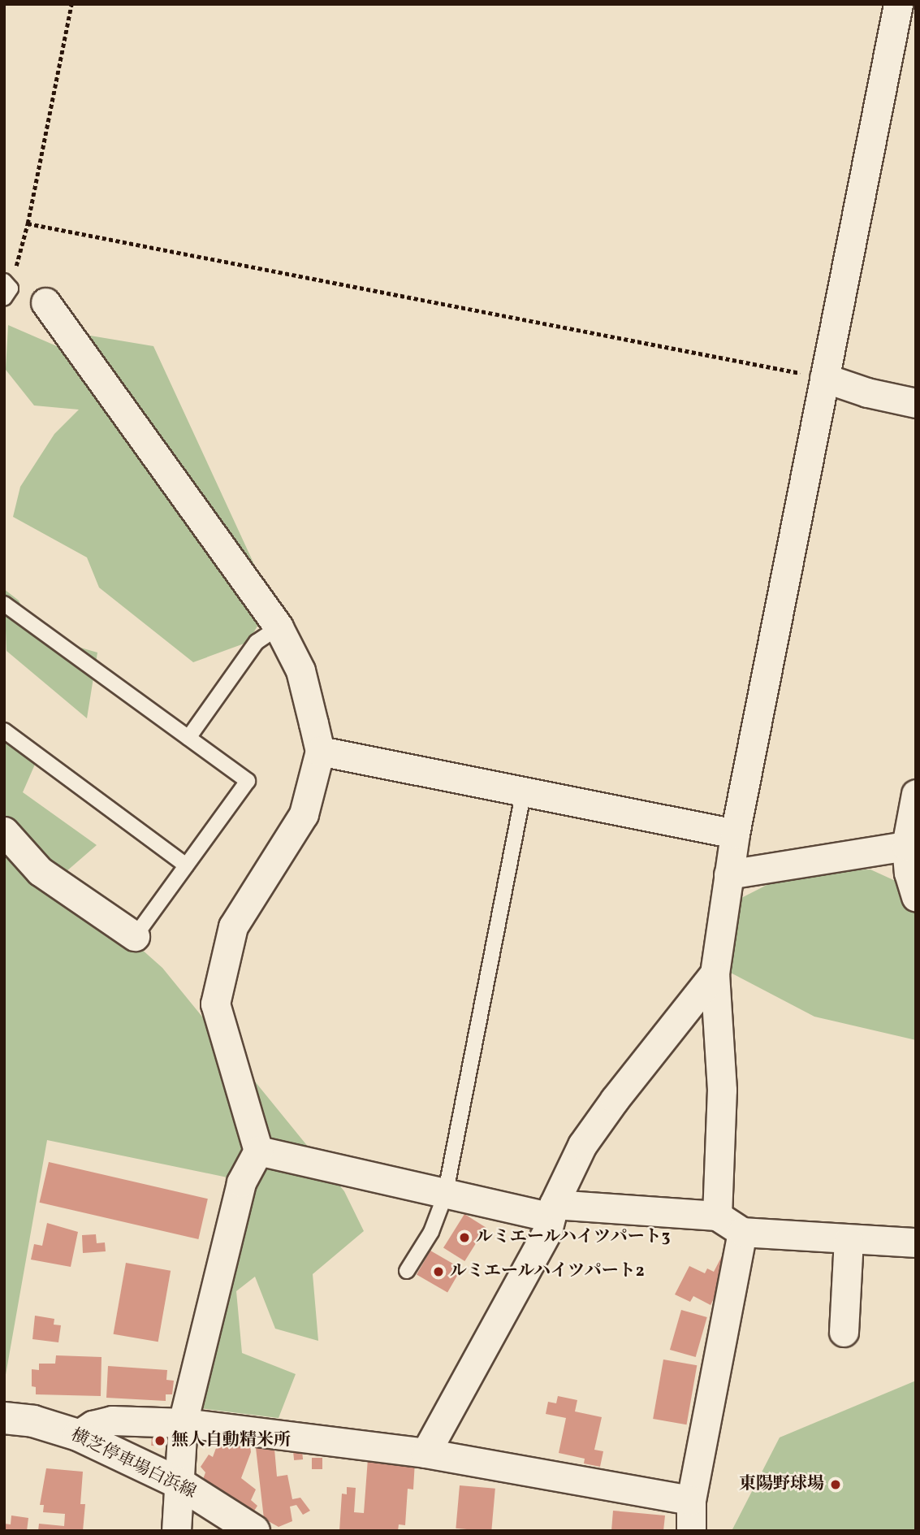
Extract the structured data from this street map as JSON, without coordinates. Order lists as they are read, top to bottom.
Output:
{
  "streets": {
    "main road": ["横芝停車場白浜線"]
  },
  "places": [
    "ルミエールハイツパート3",
    "ルミエールハイツパート2",
    "無人自動精米所",
    "東陽野球場"
  ]
}
